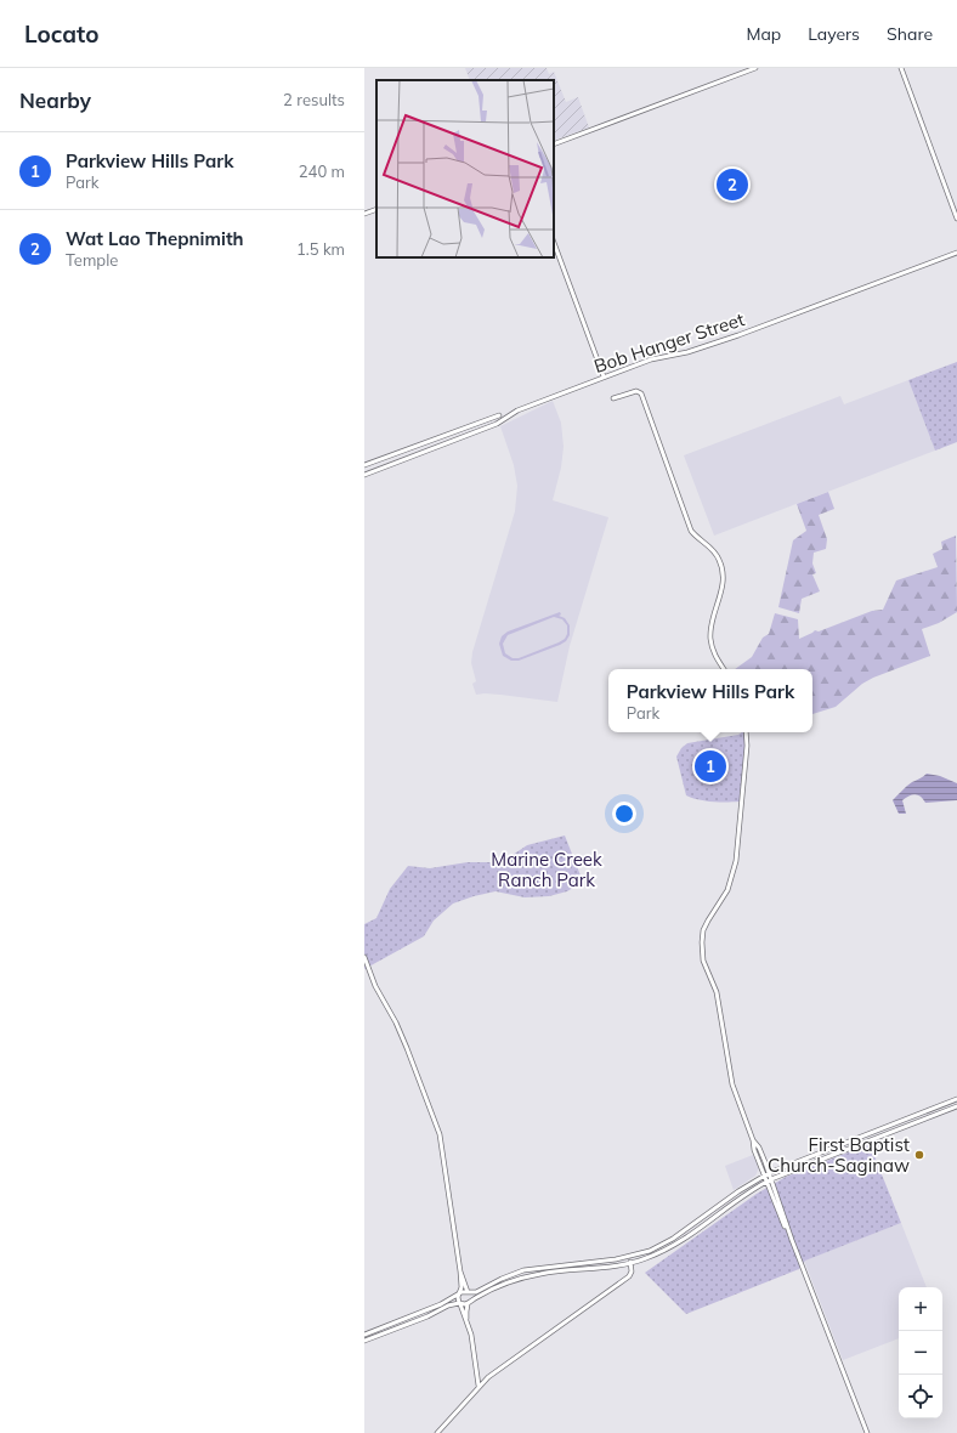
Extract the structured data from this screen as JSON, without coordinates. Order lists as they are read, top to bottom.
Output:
{
  "streets": {
    "street": ["Bob Hanger Street"]
  },
  "parks": ["Marine Creek Ranch Park"],
  "places": ["First Baptist Church-Saginaw"],
  "page": {
    "header": "Locato",
    "nav": ["Map", "Layers", "Share"],
    "heading": ["Nearby", "2 results"],
    "list": [
      {
        "mark": "1",
        "name": "Parkview Hills Park",
        "note": "Park",
        "value": "240 m"
      },
      {
        "mark": "2",
        "name": "Wat Lao Thepnimith",
        "note": "Temple",
        "value": "1.5 km"
      }
    ],
    "pins": ["2", "1"],
    "popup": ["Parkview Hills Park", "Park"],
    "map_buttons": ["+", "−"]
  }
}
